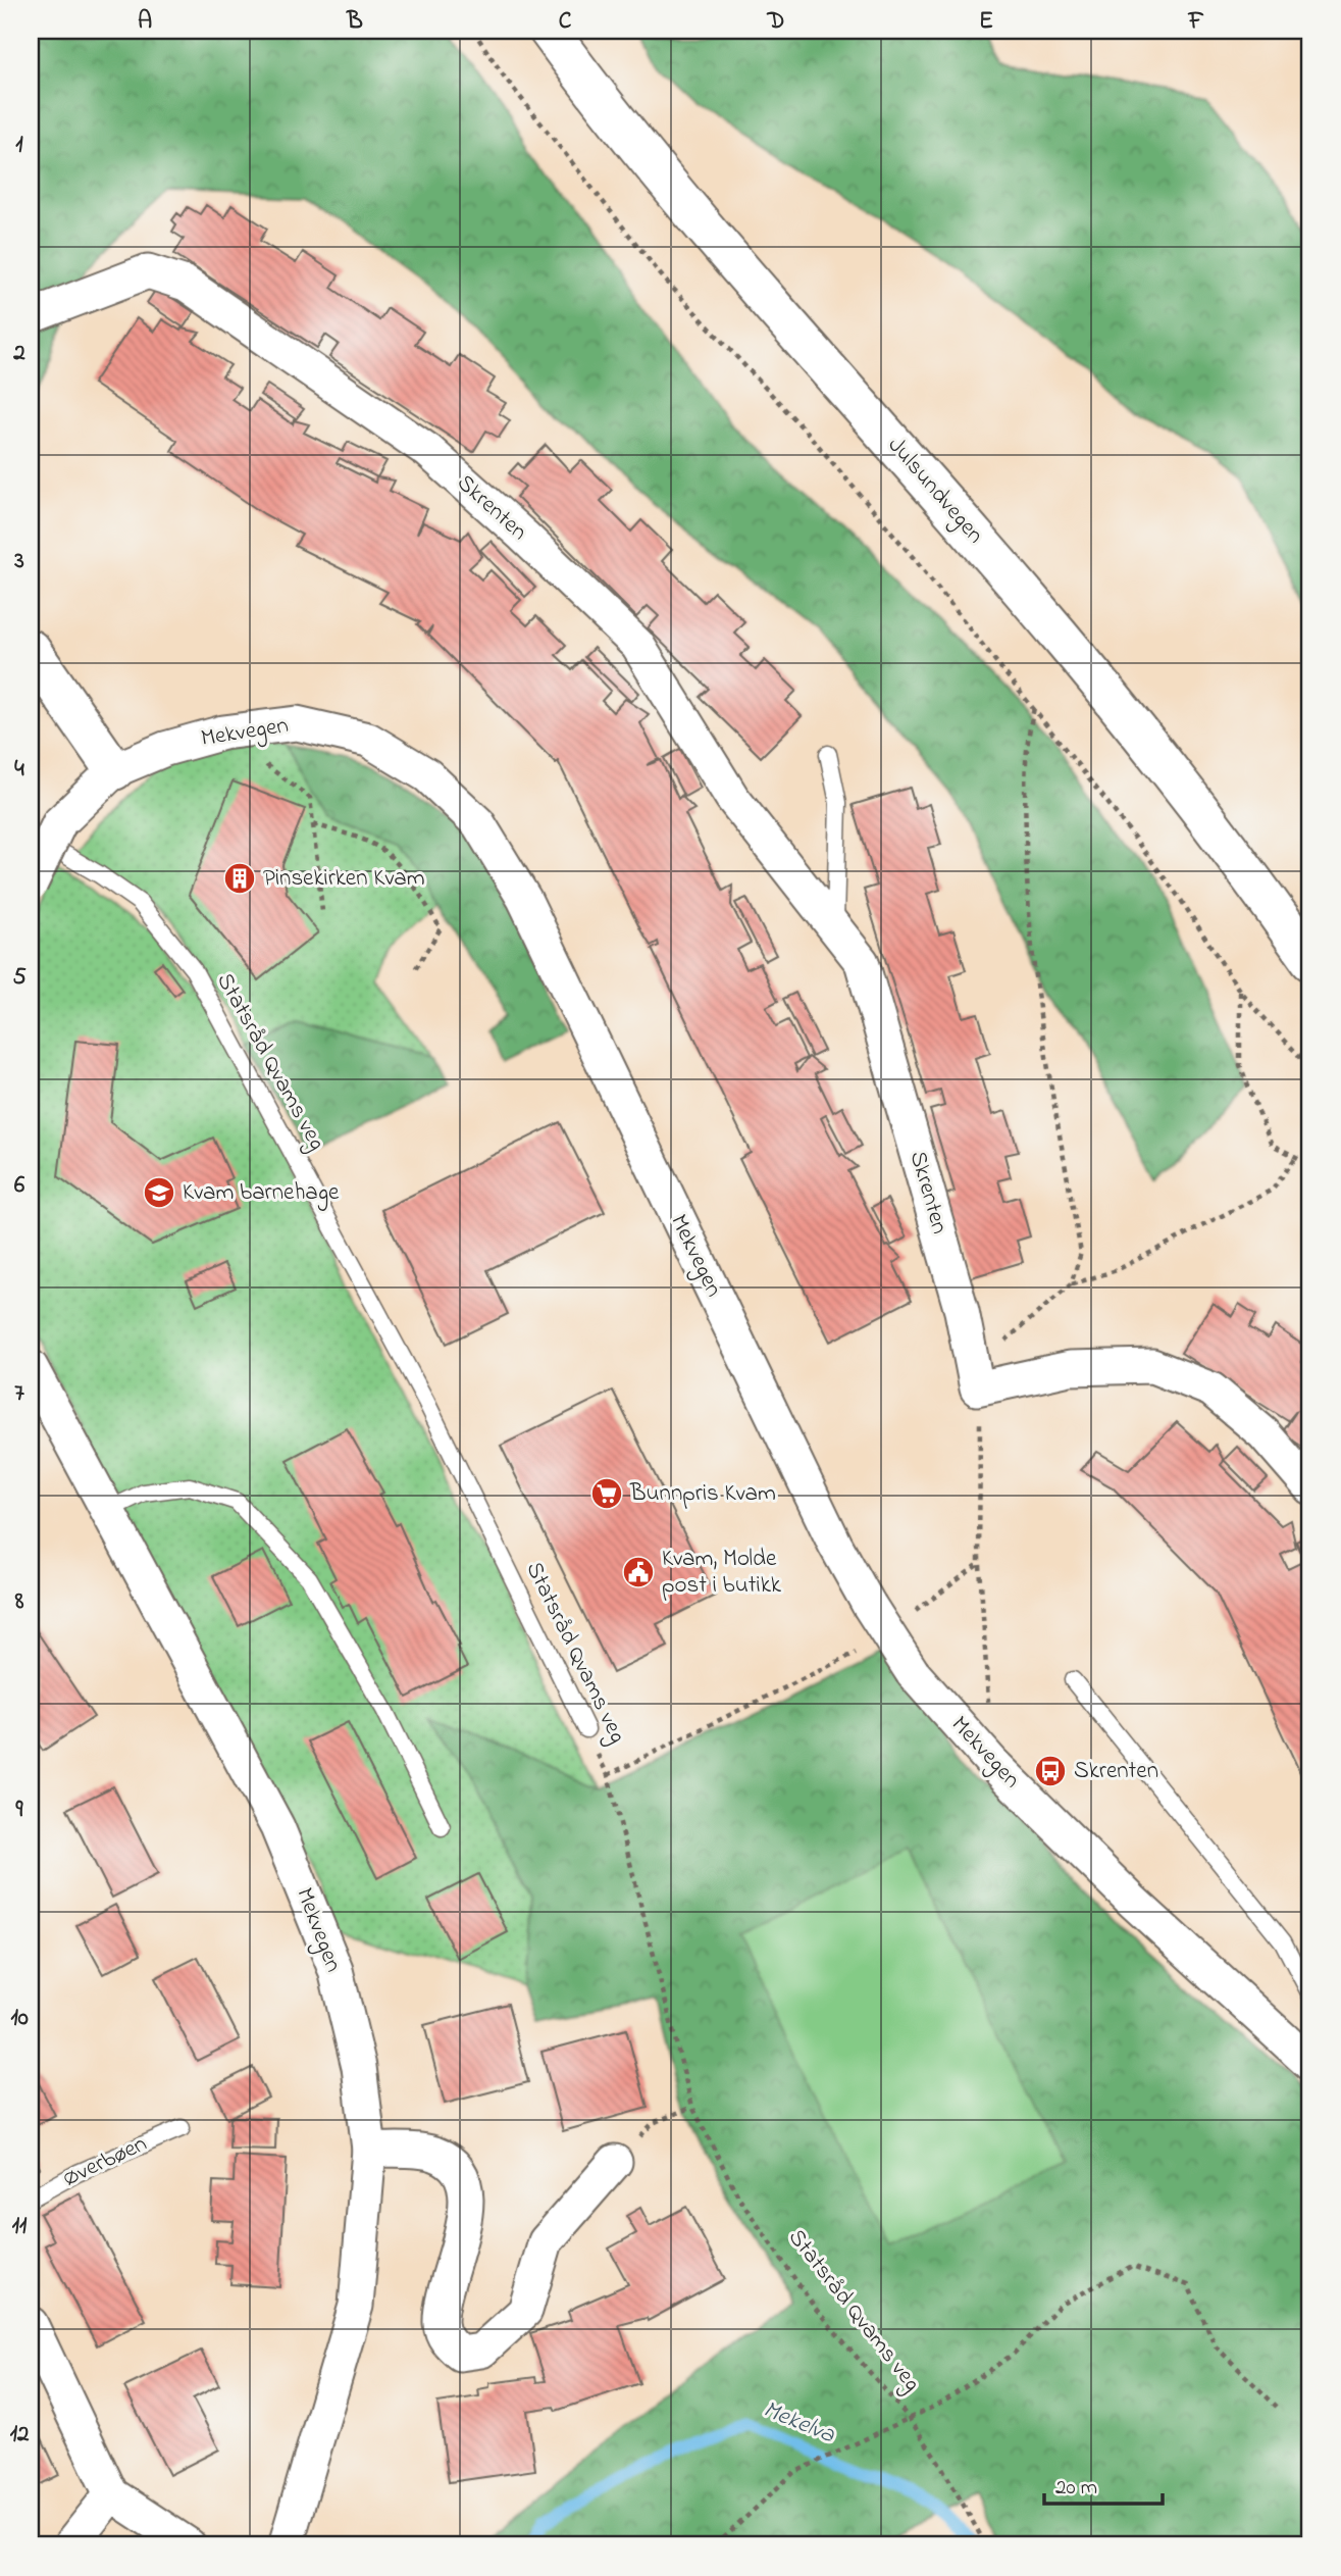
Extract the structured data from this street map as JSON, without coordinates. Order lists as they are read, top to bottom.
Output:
{
  "streets": {
    "main road": ["Julsundvegen"],
    "street": ["Skrenten", "Mekvegen"],
    "lane": ["Statsråd Qvams veg", "Øverbøen"]
  },
  "crossings": [
    ["Mekvegen", "Statsråd Qvams veg"]
  ],
  "water": ["Mekelva"],
  "places": {
    "building": ["Pinsekirken Kvam"],
    "school or university": ["Kvam barnehage"],
    "supermarket": ["Bunnpris Kvam"],
    "public building": ["Kvam, Molde post i butikk"],
    "bus stop": ["Skrenten"]
  },
  "scale_bar": "20 m",
  "grid": {
    "columns": [
      "A",
      "B",
      "C",
      "D",
      "E",
      "F"
    ],
    "rows": [
      "1",
      "2",
      "3",
      "4",
      "5",
      "6",
      "7",
      "8",
      "9",
      "10",
      "11",
      "12"
    ]
  }
}
